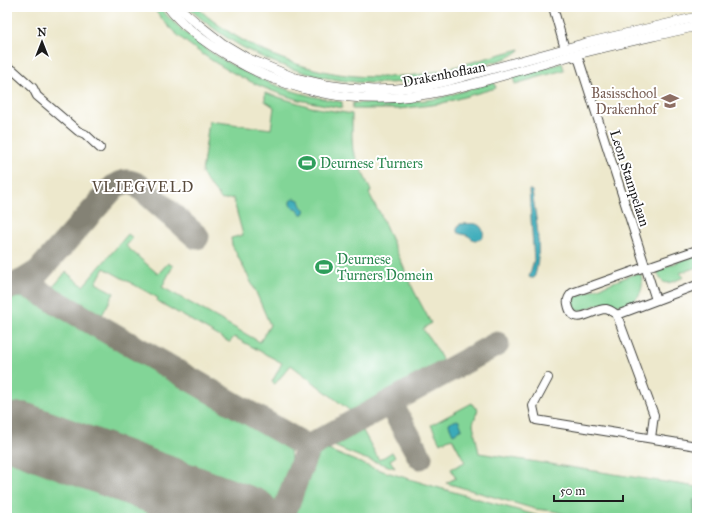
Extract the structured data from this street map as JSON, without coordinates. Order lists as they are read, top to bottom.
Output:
{
  "streets": {
    "street": ["Drakenhoflaan", "Leon Stampelaan"]
  },
  "crossings": [
    ["Drakenhoflaan", "Leon Stampelaan"]
  ],
  "districts": ["VLIEGVELD"],
  "places": {
    "school or university": ["Basisschool Drakenhof"],
    "sports": ["Deurnese Turners", "Deurnese Turners Domein"]
  },
  "scale_bar": "50 m",
  "north": "top"
}
